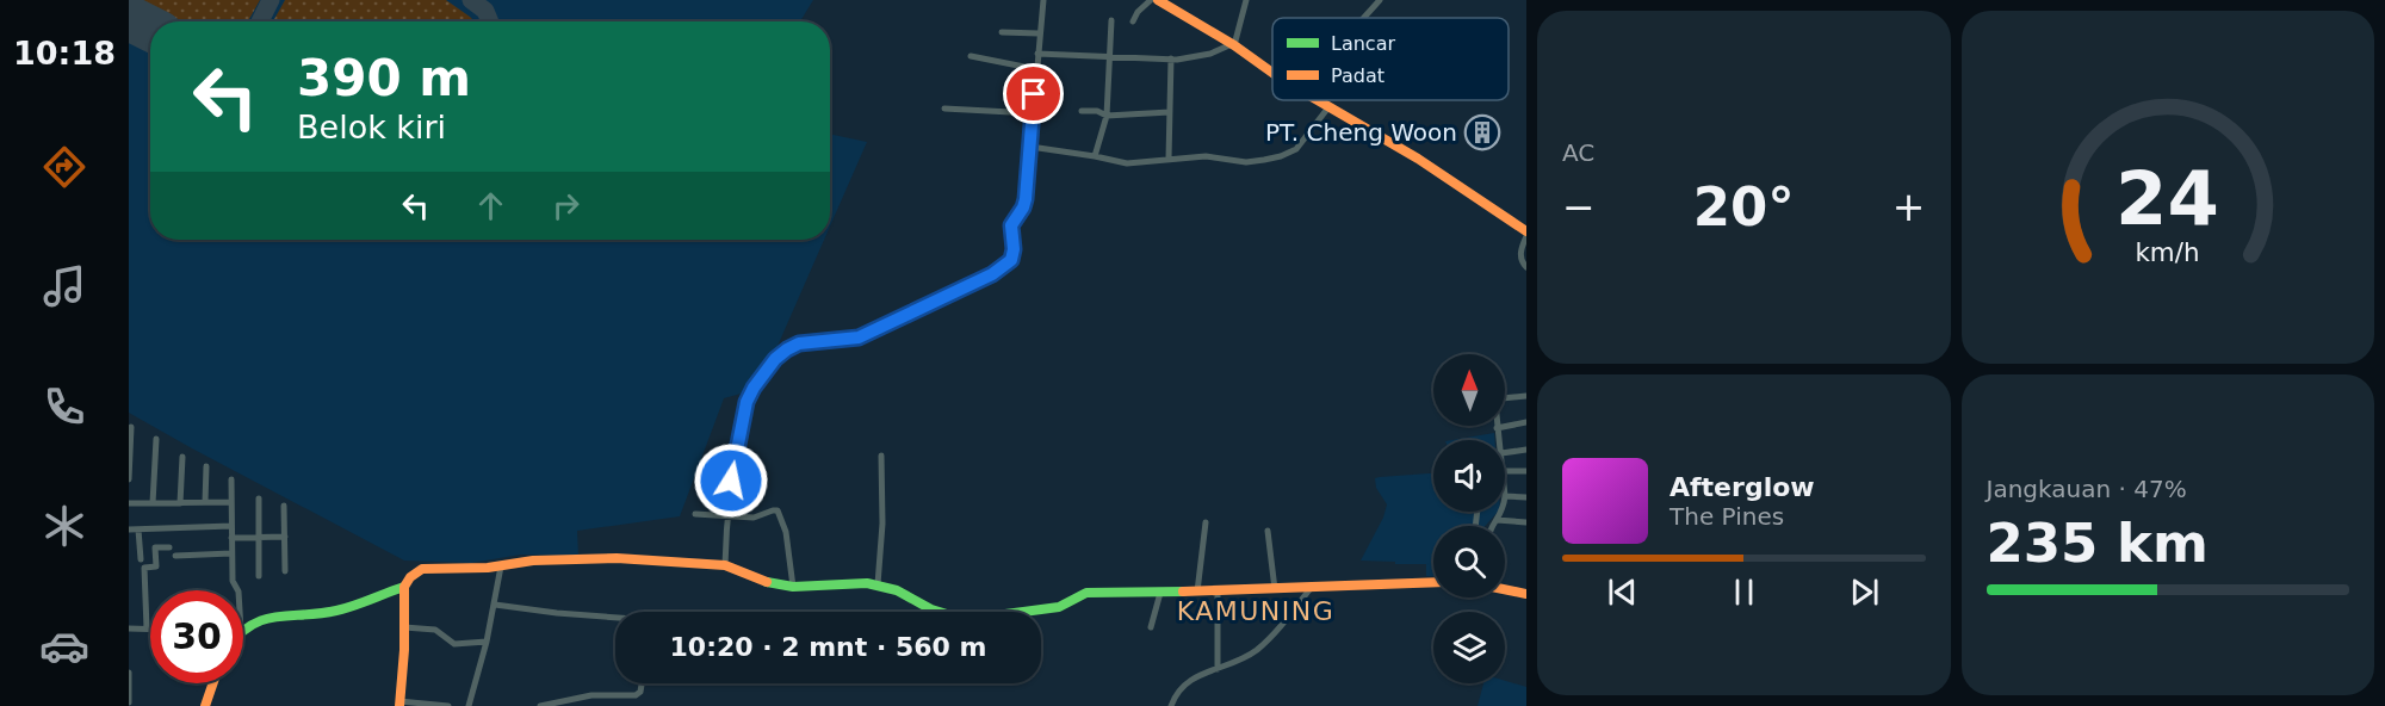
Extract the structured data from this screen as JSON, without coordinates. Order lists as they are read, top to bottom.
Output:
{
  "districts": ["KAMUNING"],
  "places": {
    "building": ["PT. Cheng Woon"]
  },
  "legend": ["Lancar", "Padat"],
  "north": "top",
  "page": {
    "tabs": "10:18",
    "tile": [
      "AC",
      ["Jangkauan · 47%", "235 km"]
    ],
    "turn": ["390 m", "Belok kiri"],
    "heat": ["−", "20°", "+"],
    "song": ["Afterglow", "The Pines"],
    "limit": "30",
    "trip": "10:20 · 2 mnt · 560 m",
    "gauge": ["24", "km/h"]
  }
}
